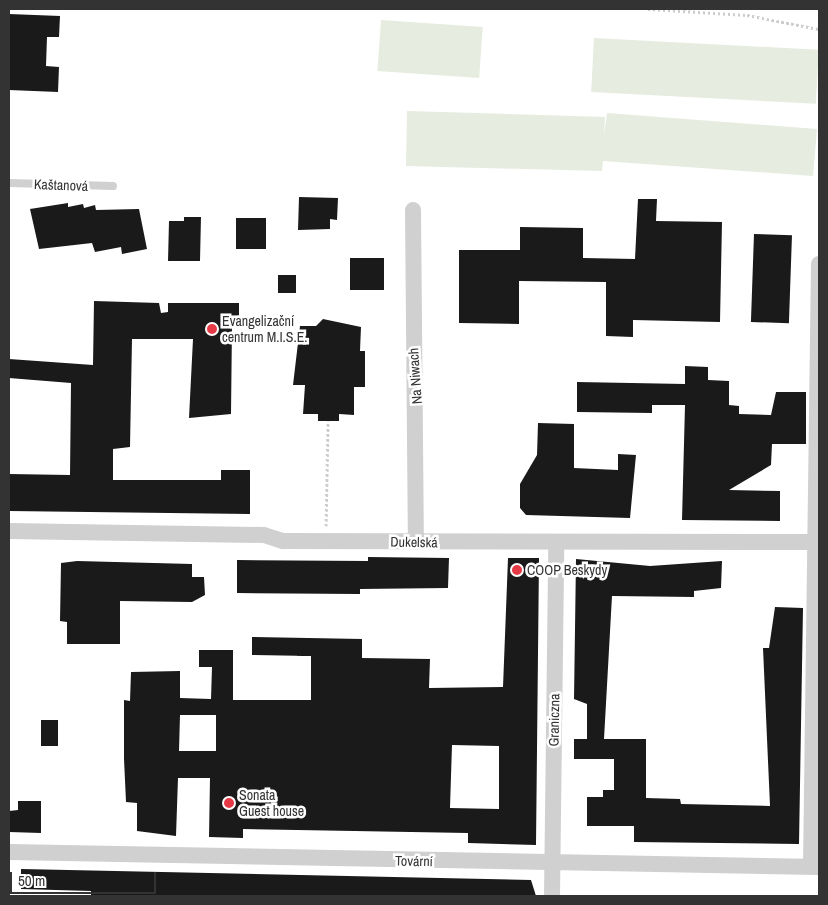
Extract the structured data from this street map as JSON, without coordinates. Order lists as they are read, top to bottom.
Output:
{
  "streets": {
    "street": [
      "Na Niwach",
      "Dukelská",
      "Graniczna",
      "Tovární"
    ],
    "lane": ["Kaštanová"]
  },
  "crossings": [
    ["Na Niwach", "Dukelská"],
    ["Dukelská", "Graniczna"],
    ["Graniczna", "Tovární"]
  ],
  "places": ["Evangelizační centrum M.I.S.E.", "COOP Beskydy", "Sonata Guest house"],
  "scale_bar": "50 m"
}
